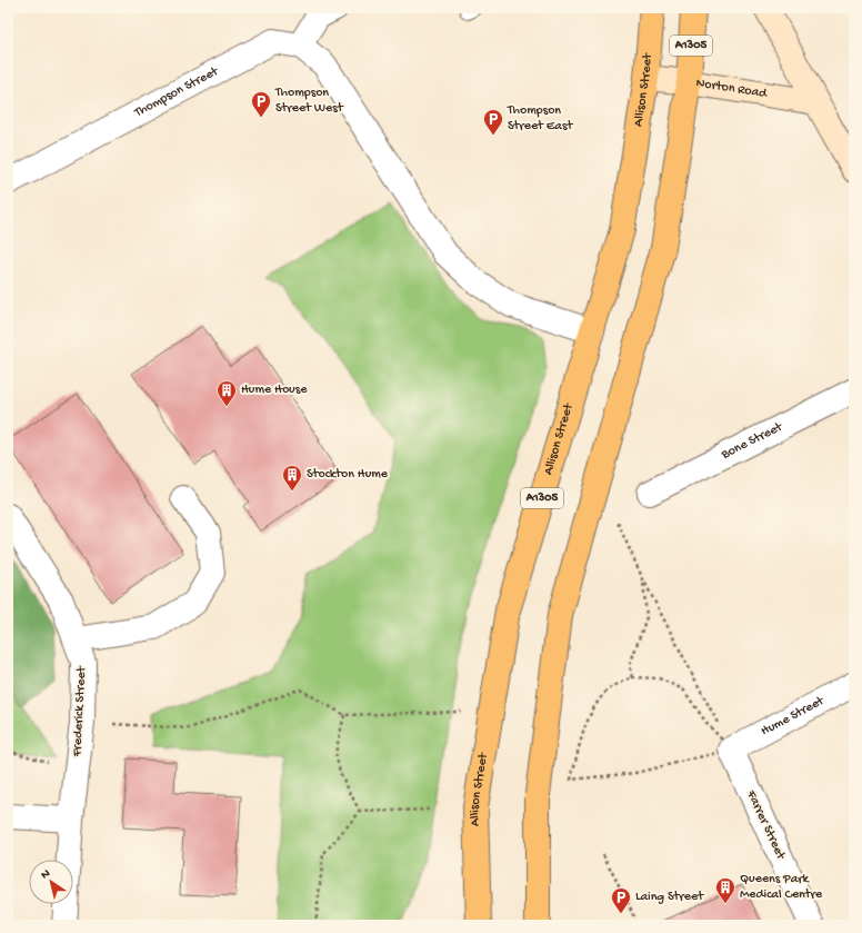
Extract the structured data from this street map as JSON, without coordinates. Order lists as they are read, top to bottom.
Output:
{
  "streets": {
    "main road": ["A1305", "Allison Street"],
    "street": [
      "Norton Road",
      "Thompson Street",
      "Bone Street",
      "Frederick Street",
      "Hume Street",
      "Farrer Street"
    ]
  },
  "crossings": [
    ["A1305", "Norton Road"],
    ["Norton Road", "Allison Street"],
    ["Hume Street", "Farrer Street"]
  ],
  "places": {
    "parking": ["Thompson Street West", "Thompson Street East", "Laing Street"],
    "building": ["Hume House", "Stockton Hume", "Queens Park Medical Centre"]
  },
  "north": "top left"
}
